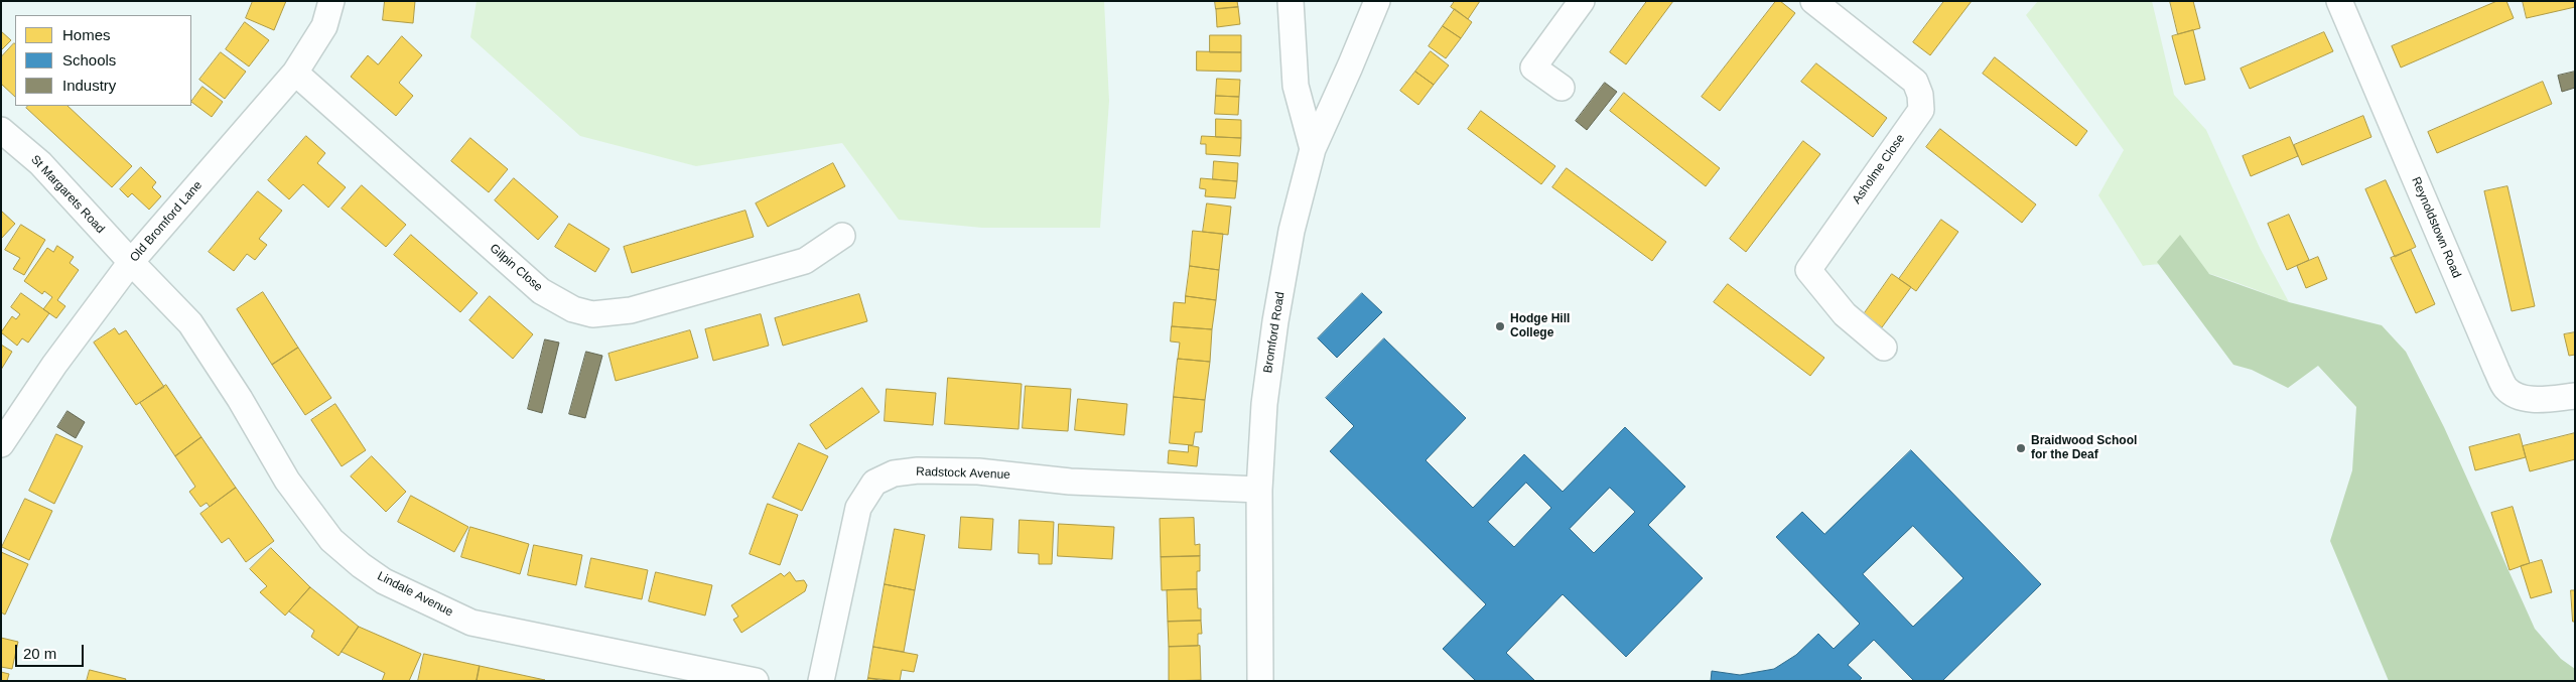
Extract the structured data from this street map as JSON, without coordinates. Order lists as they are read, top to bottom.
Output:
{
  "streets": {
    "street": [
      "Asholme Close",
      "St Margarets Road",
      "Old Bromford Lane",
      "Reynoldstown Road",
      "Gilpin Close",
      "Bromford Road",
      "Radstock Avenue",
      "Lindale Avenue"
    ]
  },
  "crossings": [
    ["St Margarets Road", "Old Bromford Lane"],
    ["St Margarets Road", "Lindale Avenue"],
    ["Old Bromford Lane", "Gilpin Close"],
    ["Old Bromford Lane", "Lindale Avenue"],
    ["Bromford Road", "Radstock Avenue"]
  ],
  "places": ["Hodge Hill College", "Braidwood School for the Deaf"],
  "legend": ["Homes", "Schools", "Industry"],
  "scale_bar": "20 m"
}
